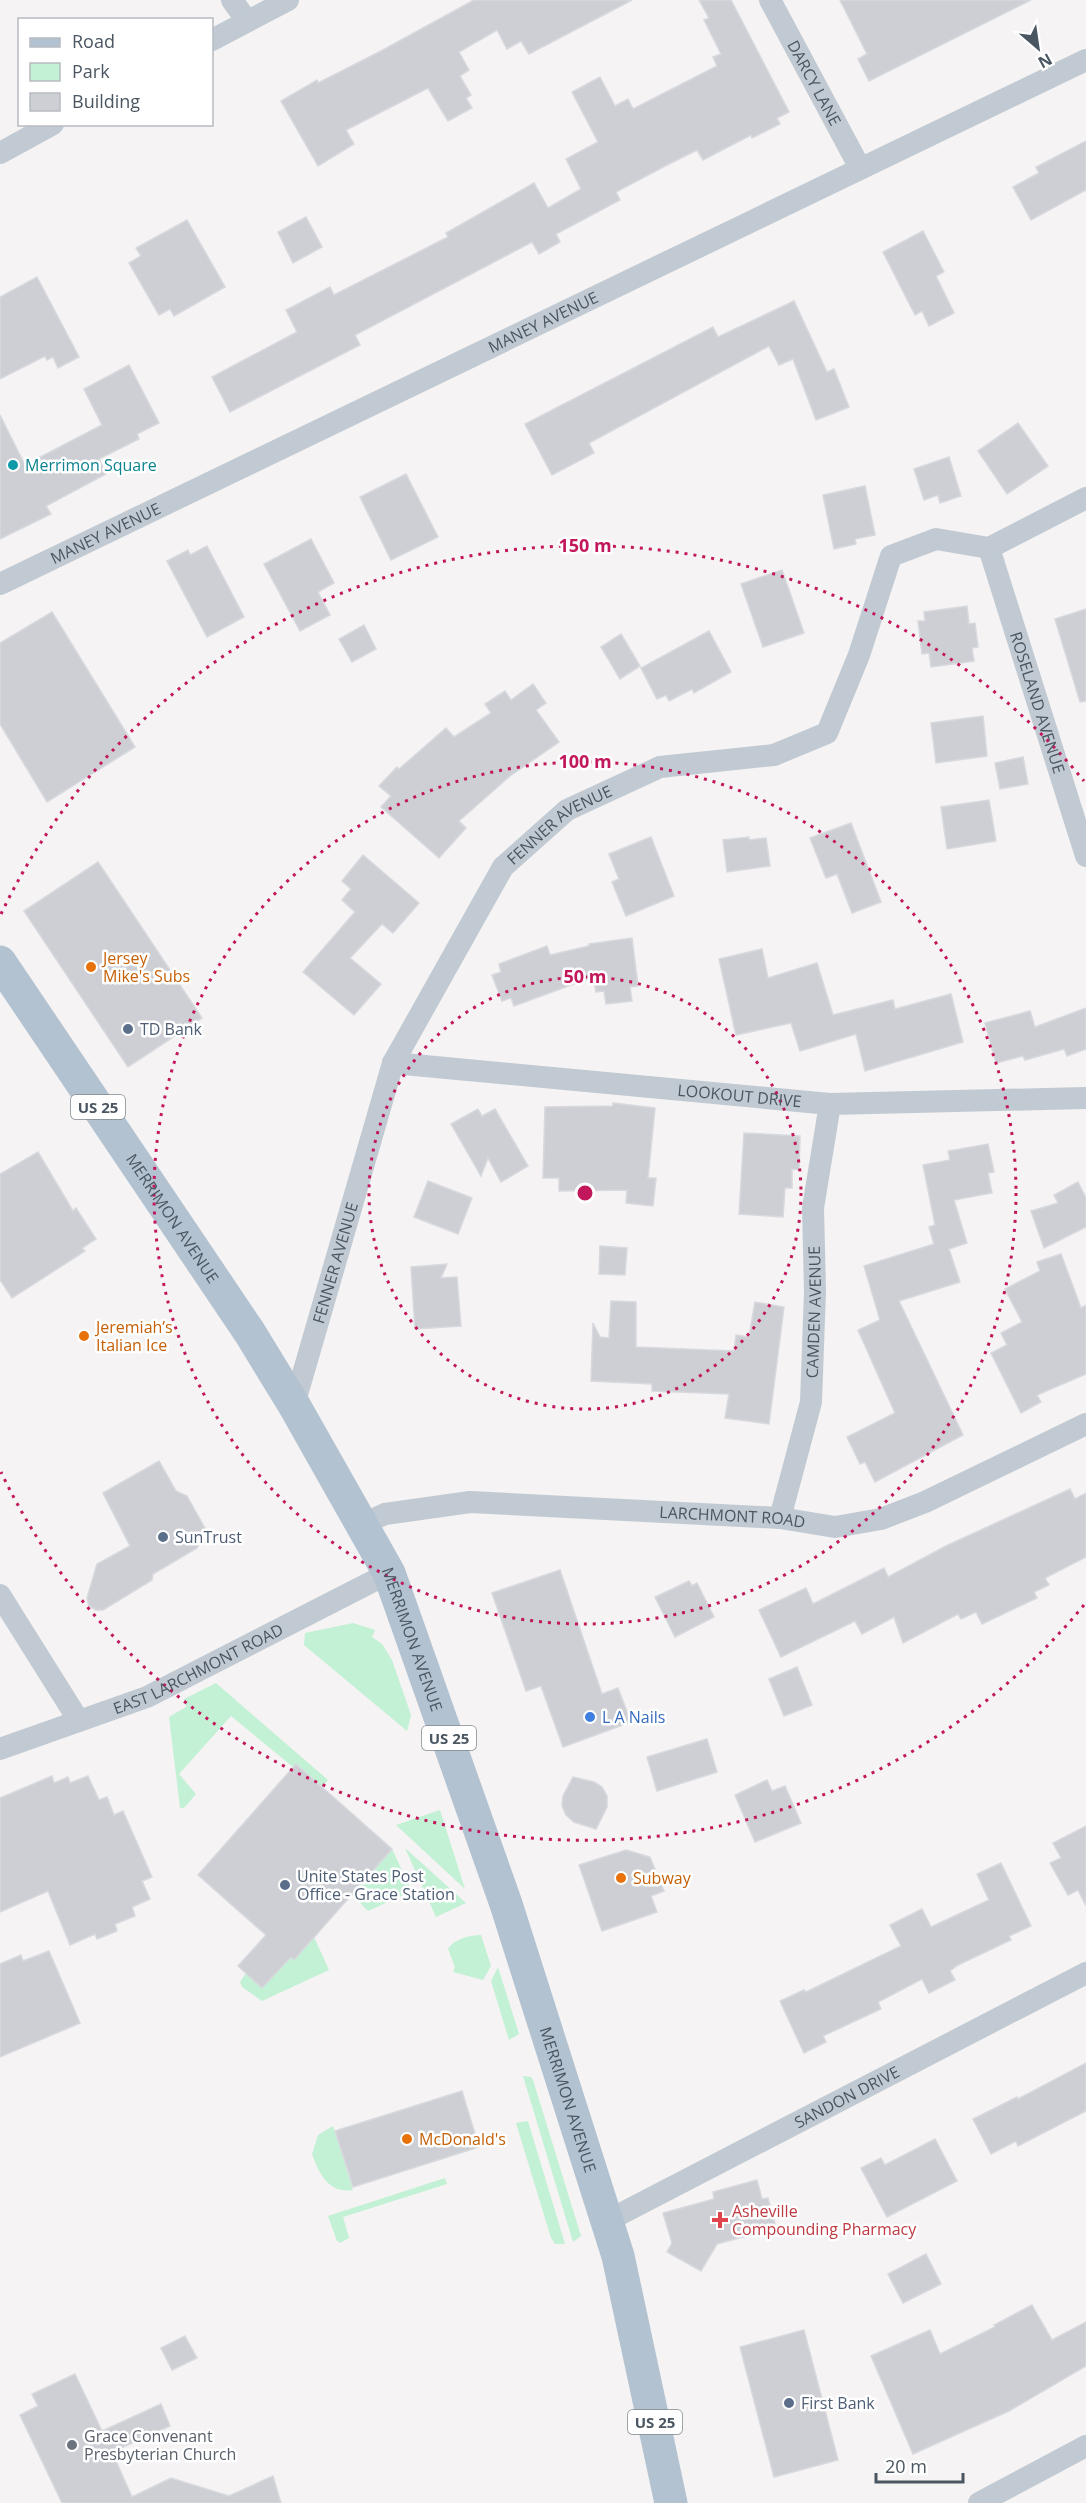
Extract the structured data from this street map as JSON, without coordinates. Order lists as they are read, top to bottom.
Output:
{
  "streets": {
    "main road": ["US 25", "MERRIMON AVENUE"],
    "street": [
      "DARCY LANE",
      "MANEY AVENUE",
      "ROSELAND AVENUE",
      "FENNER AVENUE",
      "LOOKOUT DRIVE",
      "CAMDEN AVENUE",
      "LARCHMONT ROAD",
      "EAST LARCHMONT ROAD",
      "SANDON DRIVE"
    ]
  },
  "crossings": [
    ["DARCY LANE", "MANEY AVENUE"],
    ["ROSELAND AVENUE", "FENNER AVENUE"],
    ["FENNER AVENUE", "LOOKOUT DRIVE"],
    ["FENNER AVENUE", "MERRIMON AVENUE"],
    ["LOOKOUT DRIVE", "CAMDEN AVENUE"],
    ["MERRIMON AVENUE", "LARCHMONT ROAD"],
    ["MERRIMON AVENUE", "EAST LARCHMONT ROAD"],
    ["MERRIMON AVENUE", "SANDON DRIVE"],
    ["CAMDEN AVENUE", "LARCHMONT ROAD"]
  ],
  "places": {
    "other": [
      "Merrimon Square",
      "Jersey Mike's Subs",
      "TD Bank",
      "Jeremiah’s Italian Ice",
      "SunTrust",
      "L A Nails",
      "Subway",
      "Unite States Post Office - Grace Station",
      "McDonald's",
      "First Bank",
      "Grace Convenant Presbyterian Church"
    ],
    "health": ["Asheville Compounding Pharmacy"]
  },
  "legend": ["Road", "Park", "Building"],
  "scale_bar": "20 m",
  "north": "bottom right",
  "rings": ["150 m", "100 m", "50 m"]
}
